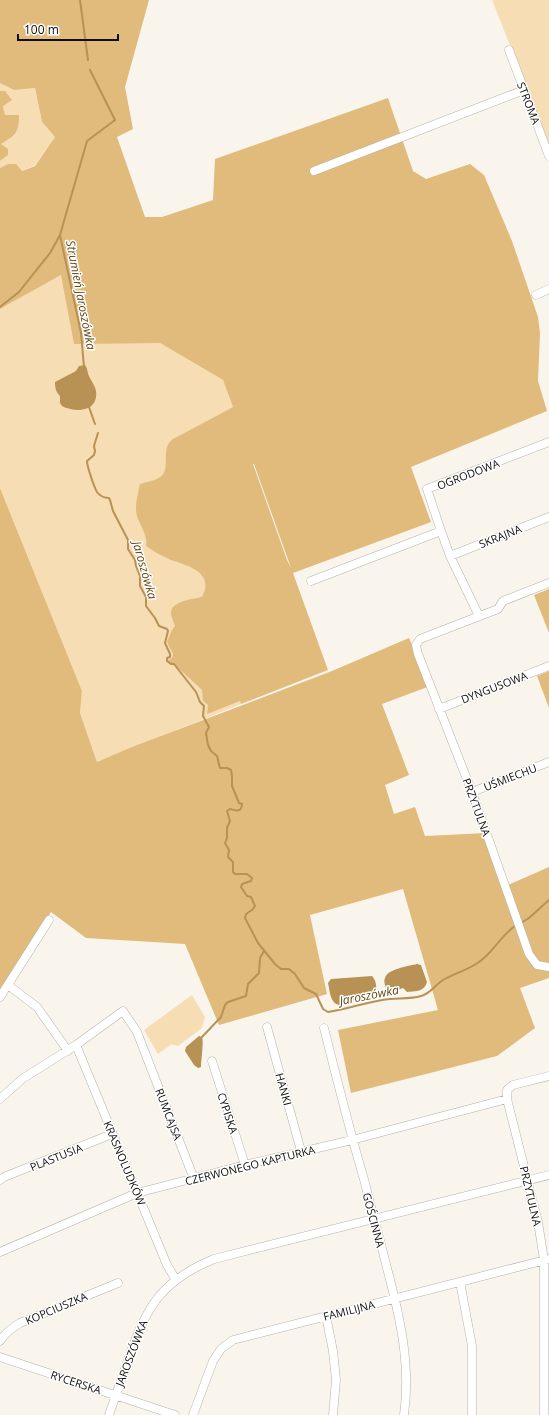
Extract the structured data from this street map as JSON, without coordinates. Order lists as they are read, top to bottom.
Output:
{
  "streets": {
    "street": [
      "STROMA",
      "OGRODOWA",
      "SKRAJNA",
      "DYNGUSOWA",
      "UŚMIECHU",
      "PRZYTULNA",
      "HANKI",
      "CYPISKA",
      "RUMCAJSA",
      "PLASTUSIA",
      "KRASNOLUDKÓW",
      "CZERWONEGO KAPTURKA",
      "GOŚCINNA",
      "KOPCIUSZKA",
      "FAMILIJNA",
      "JAROSZÓWKA",
      "RYCERSKA"
    ]
  },
  "crossings": [
    ["OGRODOWA", "SKRAJNA"],
    ["OGRODOWA", "PRZYTULNA"],
    ["DYNGUSOWA", "PRZYTULNA"],
    ["UŚMIECHU", "PRZYTULNA"],
    ["PRZYTULNA", "CZERWONEGO KAPTURKA"],
    ["PRZYTULNA", "FAMILIJNA"],
    ["PRZYTULNA", "JAROSZÓWKA"],
    ["HANKI", "CZERWONEGO KAPTURKA"],
    ["CYPISKA", "CZERWONEGO KAPTURKA"],
    ["RUMCAJSA", "KRASNOLUDKÓW"],
    ["RUMCAJSA", "CZERWONEGO KAPTURKA"],
    ["PLASTUSIA", "KRASNOLUDKÓW"],
    ["KRASNOLUDKÓW", "CZERWONEGO KAPTURKA"],
    ["KRASNOLUDKÓW", "JAROSZÓWKA"],
    ["CZERWONEGO KAPTURKA", "GOŚCINNA"],
    ["GOŚCINNA", "FAMILIJNA"],
    ["GOŚCINNA", "JAROSZÓWKA"],
    ["JAROSZÓWKA", "RYCERSKA"]
  ],
  "water": ["Strumień Jaroszówka", "Jaroszówka"],
  "scale_bar": "100 m"
}
